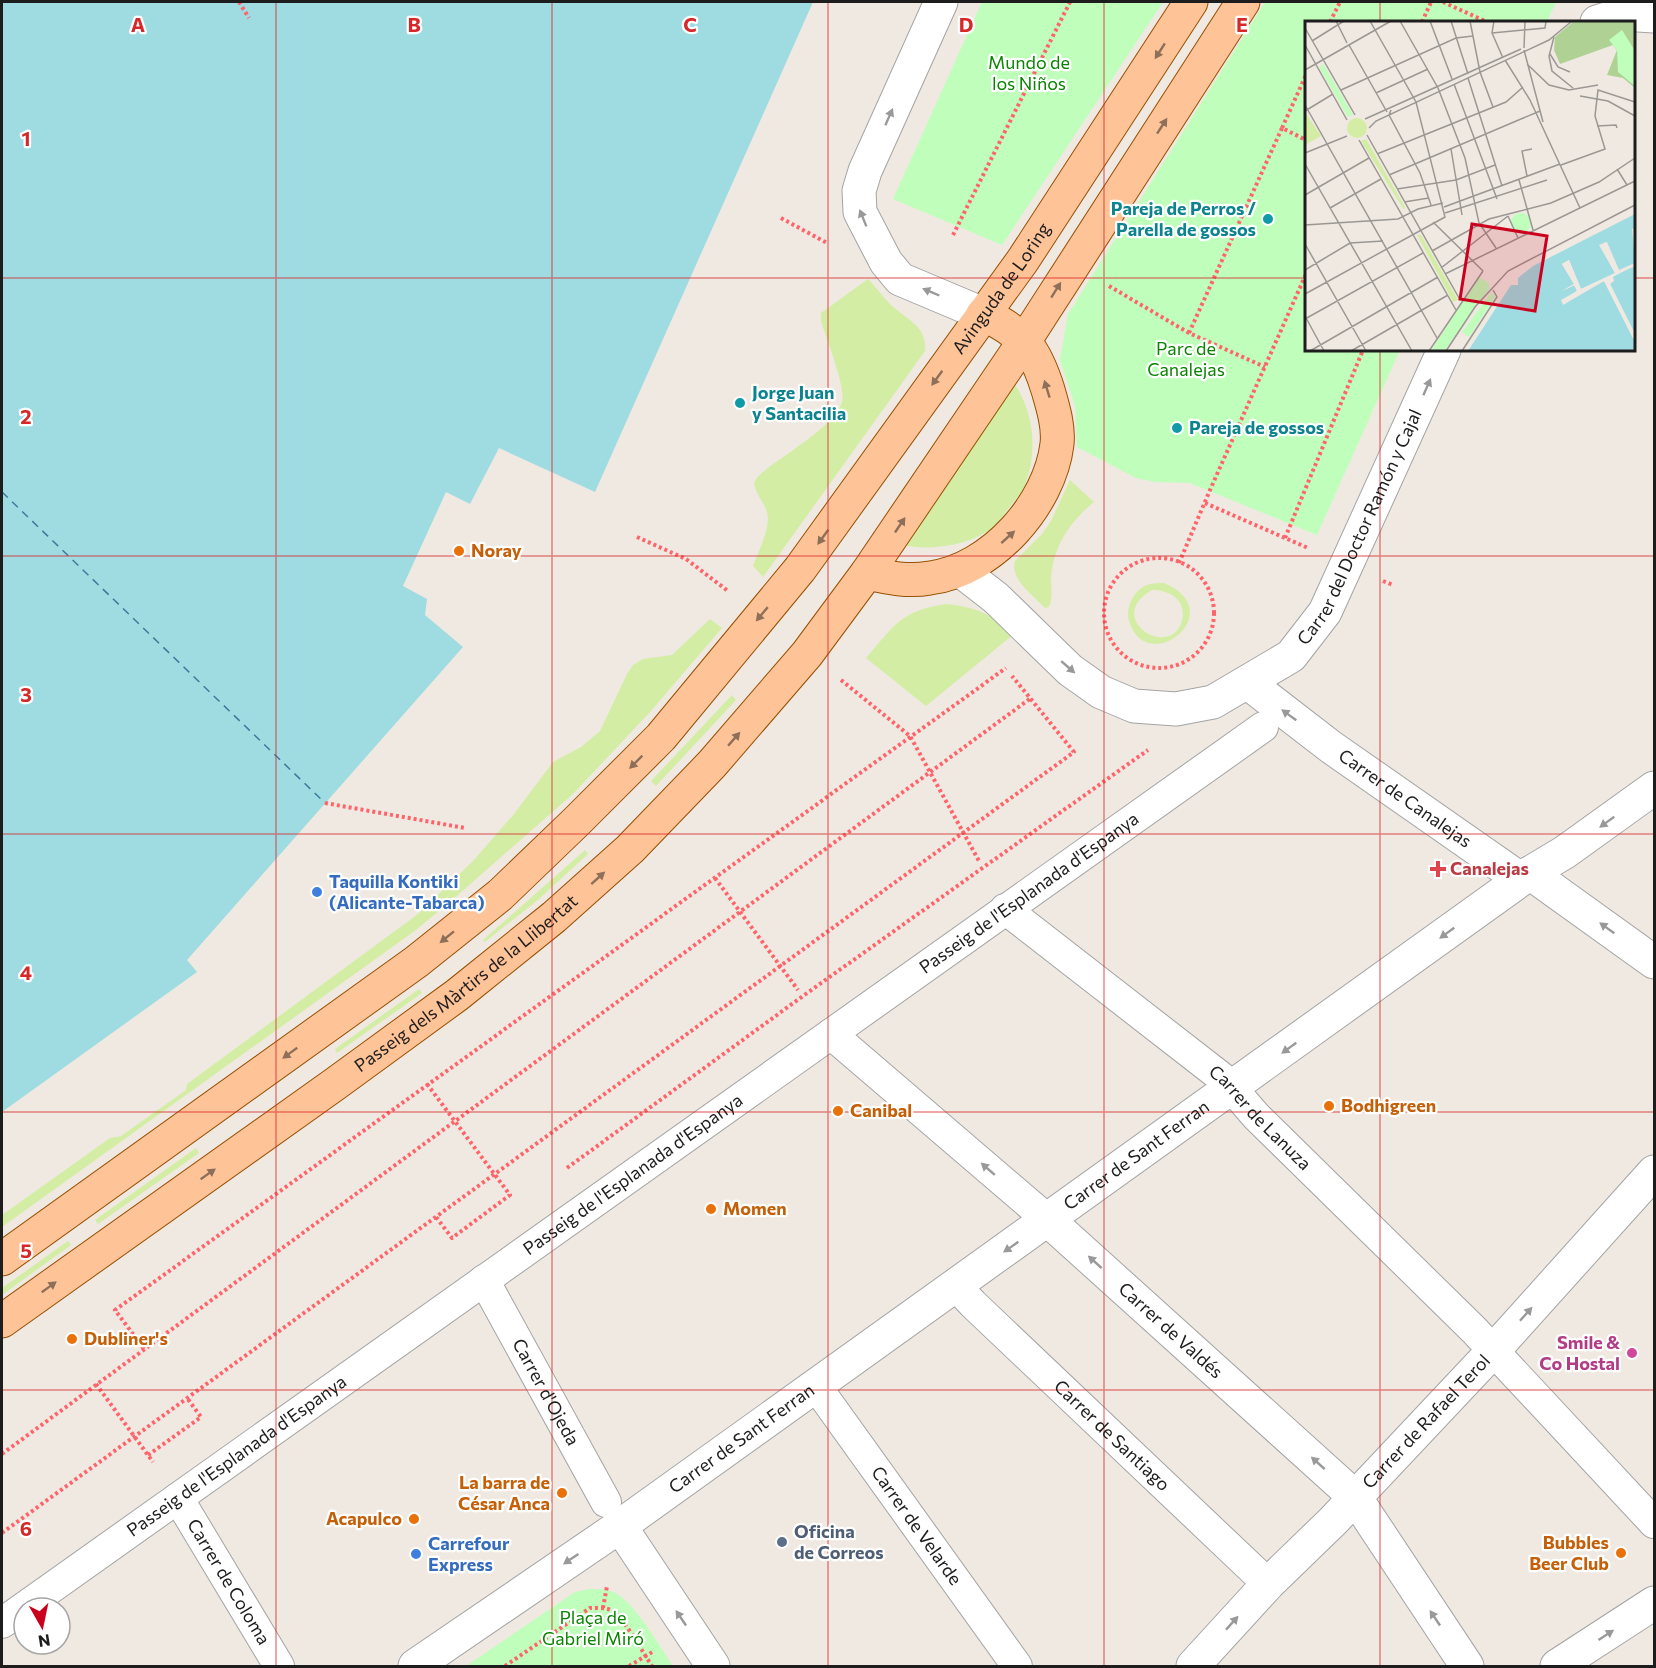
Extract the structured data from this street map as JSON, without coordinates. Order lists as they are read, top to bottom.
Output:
{
  "streets": {
    "main road": ["Avinguda de Loring", "Passeig dels Màrtirs de la Llibertat"],
    "street": [
      "Carrer del Doctor Ramón y Cajal",
      "Carrer de Canalejas",
      "Passeig de l'Esplanada d'Espanya",
      "Carrer de Lanuza",
      "Carrer de Sant Ferran",
      "Carrer de Valdés",
      "Carrer d'Ojeda",
      "Carrer de Rafael Terol",
      "Carrer de Santiago",
      "Carrer de Velarde",
      "Carrer de Coloma"
    ]
  },
  "crossings": [
    ["Carrer del Doctor Ramón y Cajal", "Carrer de Canalejas"],
    ["Carrer de Canalejas", "Carrer de Sant Ferran"],
    ["Passeig de l'Esplanada d'Espanya", "Carrer de Lanuza"],
    ["Passeig de l'Esplanada d'Espanya", "Carrer de Valdés"],
    ["Passeig de l'Esplanada d'Espanya", "Carrer d'Ojeda"],
    ["Passeig de l'Esplanada d'Espanya", "Carrer de Coloma"],
    ["Carrer de Lanuza", "Carrer de Sant Ferran"],
    ["Carrer de Lanuza", "Carrer de Rafael Terol"],
    ["Carrer de Sant Ferran", "Carrer de Valdés"],
    ["Carrer de Sant Ferran", "Carrer d'Ojeda"],
    ["Carrer de Sant Ferran", "Carrer de Santiago"],
    ["Carrer de Sant Ferran", "Carrer de Velarde"],
    ["Carrer de Valdés", "Carrer de Rafael Terol"],
    ["Carrer de Rafael Terol", "Carrer de Santiago"]
  ],
  "one_way": [
    "Carrer de Canalejas",
    "Passeig dels Màrtirs de la Llibertat",
    "Carrer de Sant Ferran",
    "Carrer de Valdés",
    "Carrer de Rafael Terol"
  ],
  "parks": ["Mundo de los Niños", "Parc de Canalejas", "Plaça de Gabriel Miró"],
  "places": {
    "other": [
      "Pareja de Perros / Parella de gossos",
      "Jorge Juan y Santacilia",
      "Pareja de gossos",
      "Noray",
      "Taquilla Kontiki (Alicante-Tabarca)",
      "Bodhigreen",
      "Canibal",
      "Momen",
      "Dubliner's",
      "Smile & Co Hostal",
      "La barra de César Anca",
      "Acapulco",
      "Oficina de Correos",
      "Bubbles Beer Club",
      "Carrefour Express"
    ],
    "health": ["Canalejas"]
  },
  "north": "bottom",
  "grid": {
    "columns": [
      "A",
      "B",
      "C",
      "D",
      "E"
    ],
    "rows": [
      "1",
      "2",
      "3",
      "4",
      "5",
      "6"
    ]
  }
}
